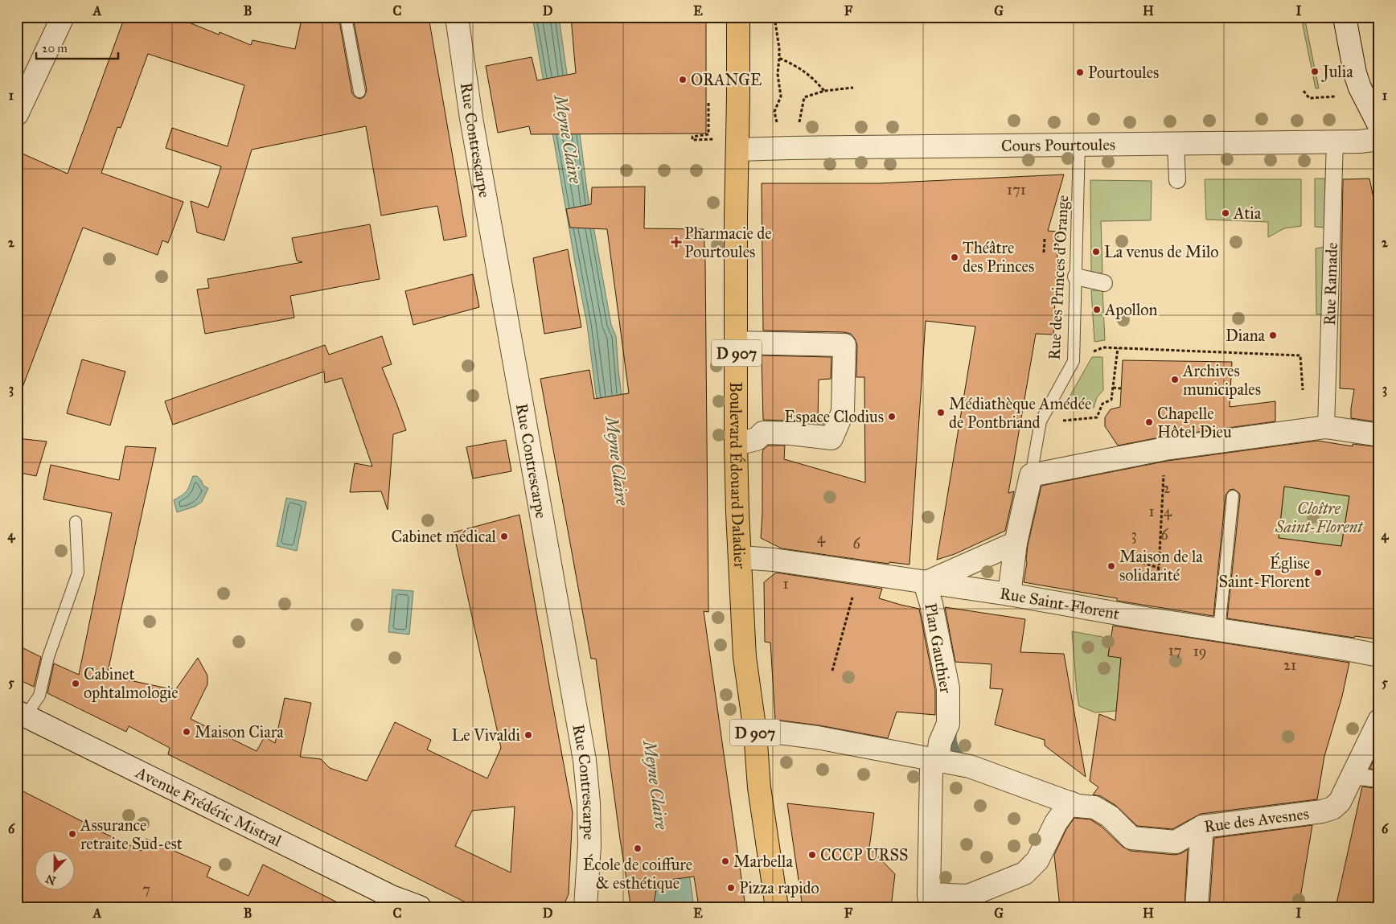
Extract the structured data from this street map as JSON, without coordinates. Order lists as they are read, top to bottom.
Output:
{
  "streets": {
    "main road": ["D 907", "Boulevard Édouard Daladier"],
    "street": [
      "Rue Contrescarpe",
      "Cours Pourtoules",
      "Rue Ramade",
      "Rue Saint-Florent",
      "Plan Gauthier",
      "Avenue Frédéric Mistral",
      "Rue des Avesnes"
    ],
    "lane": ["Rue des Princes d'Orange"]
  },
  "crossings": [
    ["Cours Pourtoules", "Rue des Princes d'Orange"],
    ["Cours Pourtoules", "Rue Ramade"],
    ["Cours Pourtoules", "Boulevard Édouard Daladier"],
    ["Boulevard Édouard Daladier", "Rue Saint-Florent"],
    ["Boulevard Édouard Daladier", "Rue des Avesnes"],
    ["Rue Saint-Florent", "Plan Gauthier"],
    ["Plan Gauthier", "Rue des Avesnes"]
  ],
  "water": ["Meyne Claire"],
  "parks": ["Cloître Saint-Florent"],
  "places": {
    "other": [
      "Julia",
      "Pourtoules",
      "ORANGE",
      "Atia",
      "La venus de Milo",
      "Théâtre des Princes",
      "Apollon",
      "Diana",
      "Archives municipales",
      "Médiathèque Amédée de Pontbriand",
      "Espace Clodius",
      "Chapelle Hôtel Dieu",
      "Cabinet médical",
      "Maison de la solidarité",
      "Église Saint-Florent",
      "Cabinet ophtalmologie",
      "Maison Ciara",
      "Le Vivaldi",
      "Assurance retraite Sud-est",
      "École de coiffure & esthétique",
      "CCCP URSS",
      "Marbella",
      "Pizza rapido"
    ],
    "health": ["Pharmacie de Pourtoules"]
  },
  "house_numbers": [
    "171",
    "2",
    "1",
    "4",
    "3",
    "6",
    "4",
    "6",
    "1",
    "17",
    "19",
    "21",
    "7"
  ],
  "scale_bar": "20 m",
  "north": "bottom",
  "grid": {
    "columns": [
      "A",
      "B",
      "C",
      "D",
      "E",
      "F",
      "G",
      "H",
      "I"
    ],
    "rows": [
      "1",
      "2",
      "3",
      "4",
      "5",
      "6"
    ]
  }
}
